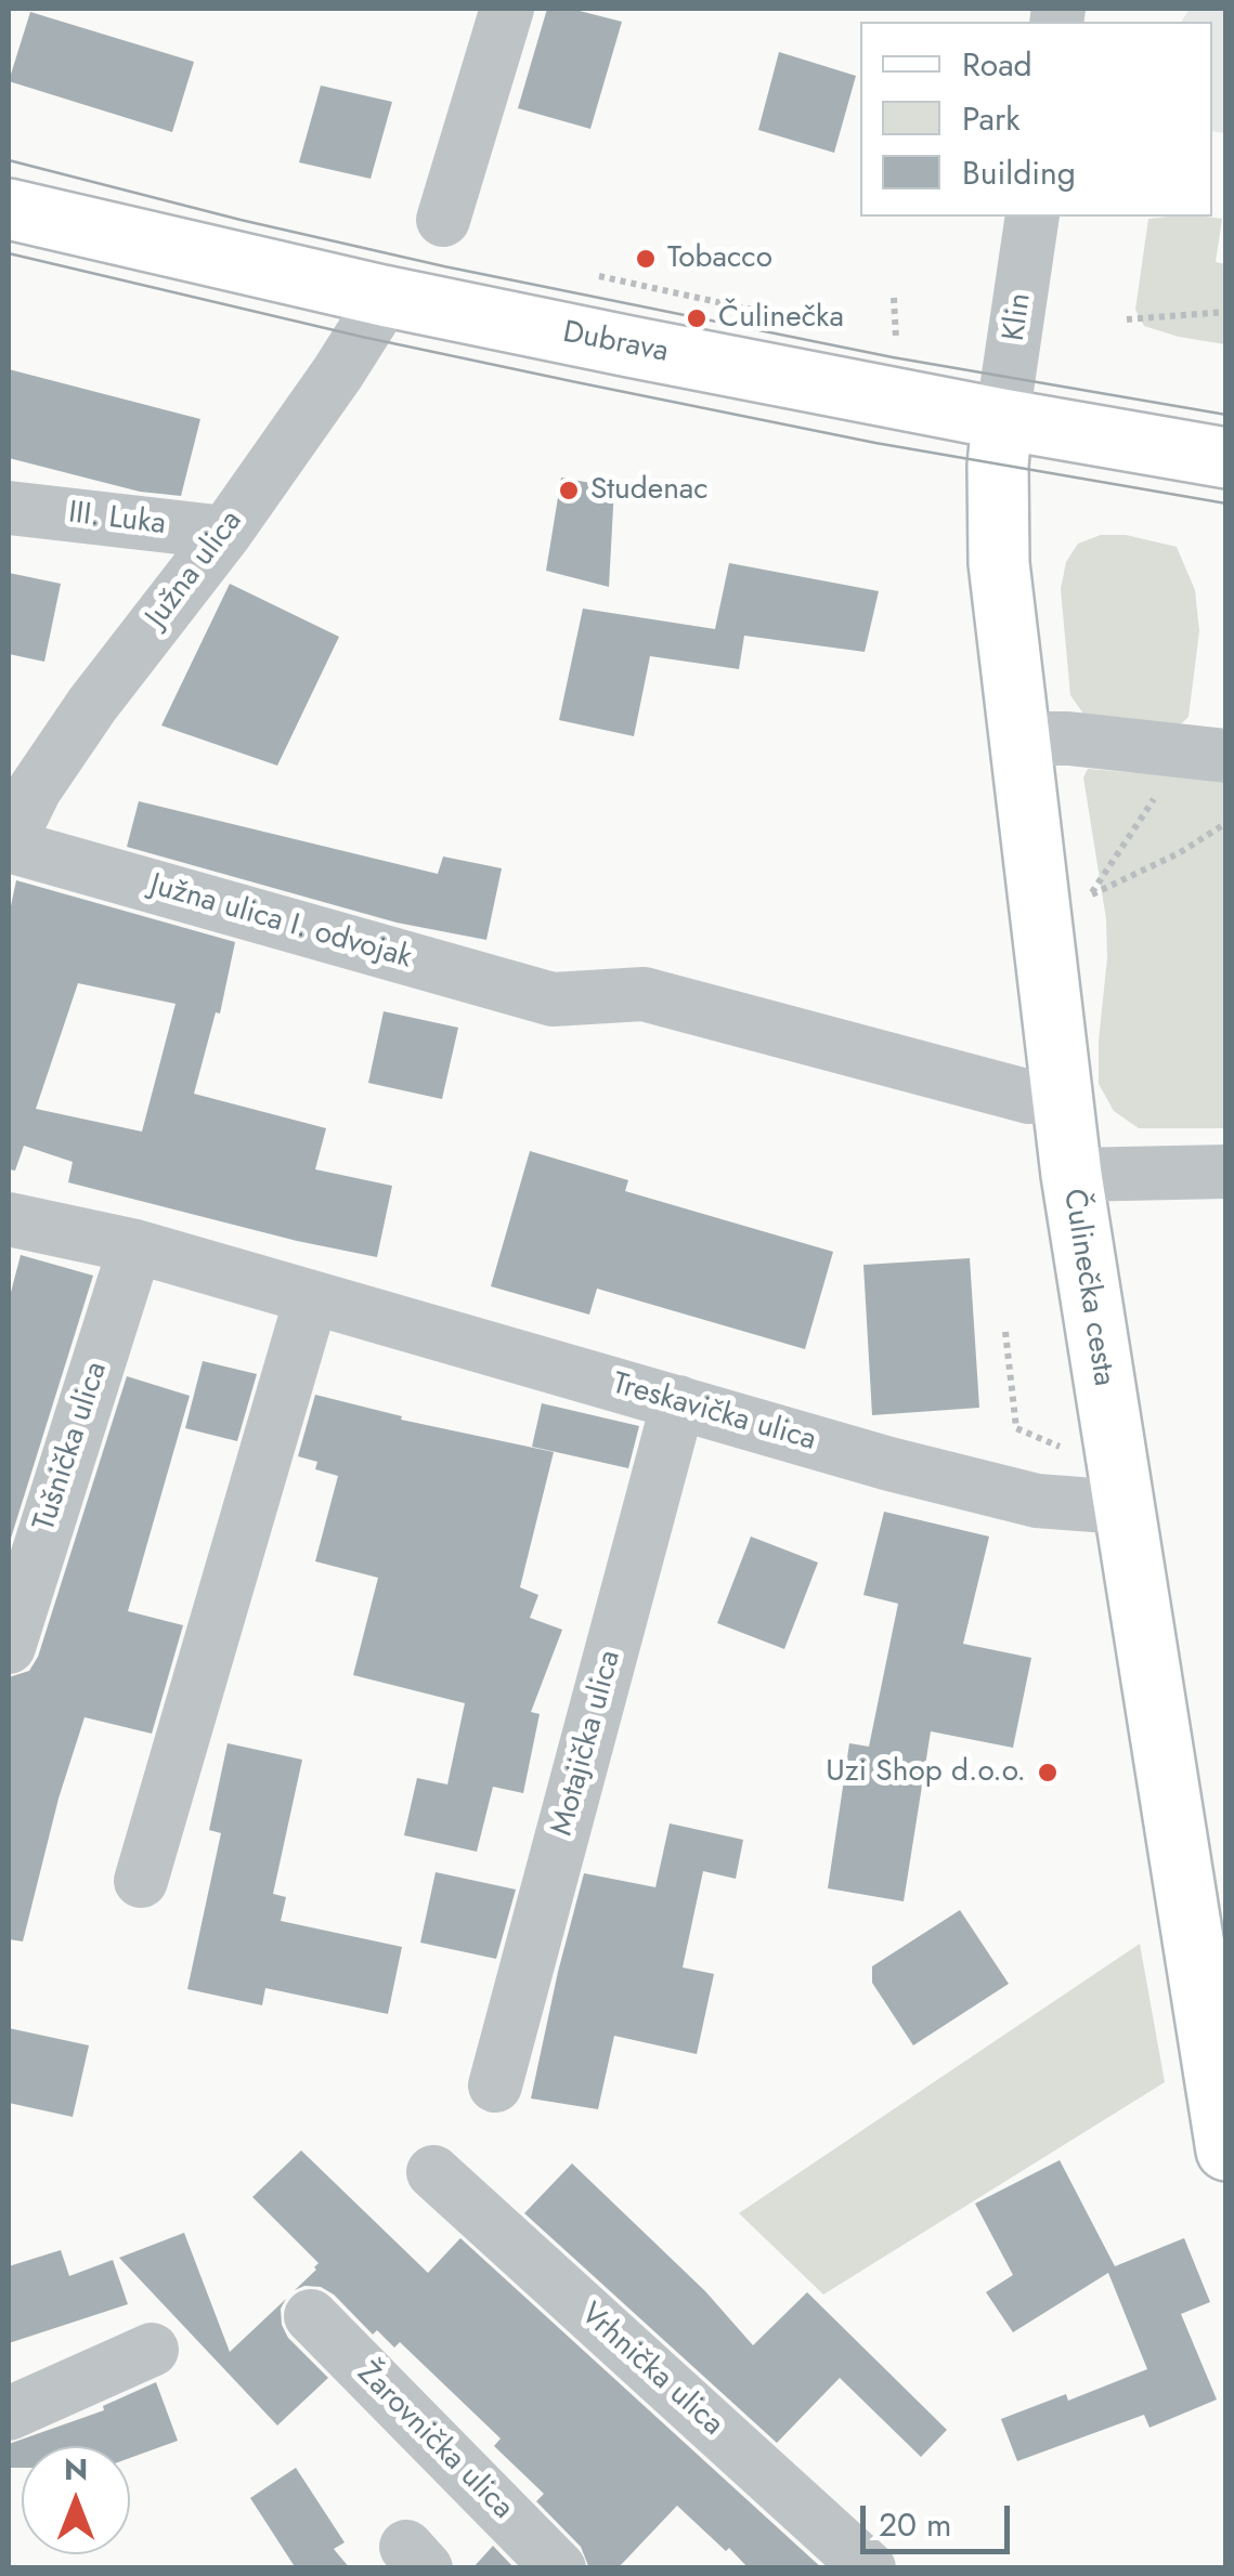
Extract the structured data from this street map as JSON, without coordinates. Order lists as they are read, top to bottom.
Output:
{
  "streets": {
    "main road": ["Dubrava", "Čulinečka cesta"],
    "street": [
      "Klin",
      "III. Luka",
      "Južna ulica",
      "Južna ulica I. odvojak",
      "Treskavička ulica",
      "Tušnička ulica",
      "Motajička ulica",
      "Vrhnička ulica",
      "Žarovnička ulica"
    ]
  },
  "crossings": [
    ["Klin", "Dubrava"],
    ["Klin", "Čulinečka cesta"],
    ["Dubrava", "Južna ulica"],
    ["Dubrava", "Čulinečka cesta"],
    ["III. Luka", "Južna ulica"],
    ["Južna ulica", "Južna ulica I. odvojak"],
    ["Južna ulica I. odvojak", "Čulinečka cesta"],
    ["Čulinečka cesta", "Treskavička ulica"],
    ["Treskavička ulica", "Tušnička ulica"],
    ["Treskavička ulica", "Motajička ulica"]
  ],
  "places": [
    "Tobacco",
    "Čulinečka",
    "Studenac",
    "Uzi Shop d.o.o."
  ],
  "legend": ["Road", "Park", "Building"],
  "scale_bar": "20 m",
  "north": "top"
}
